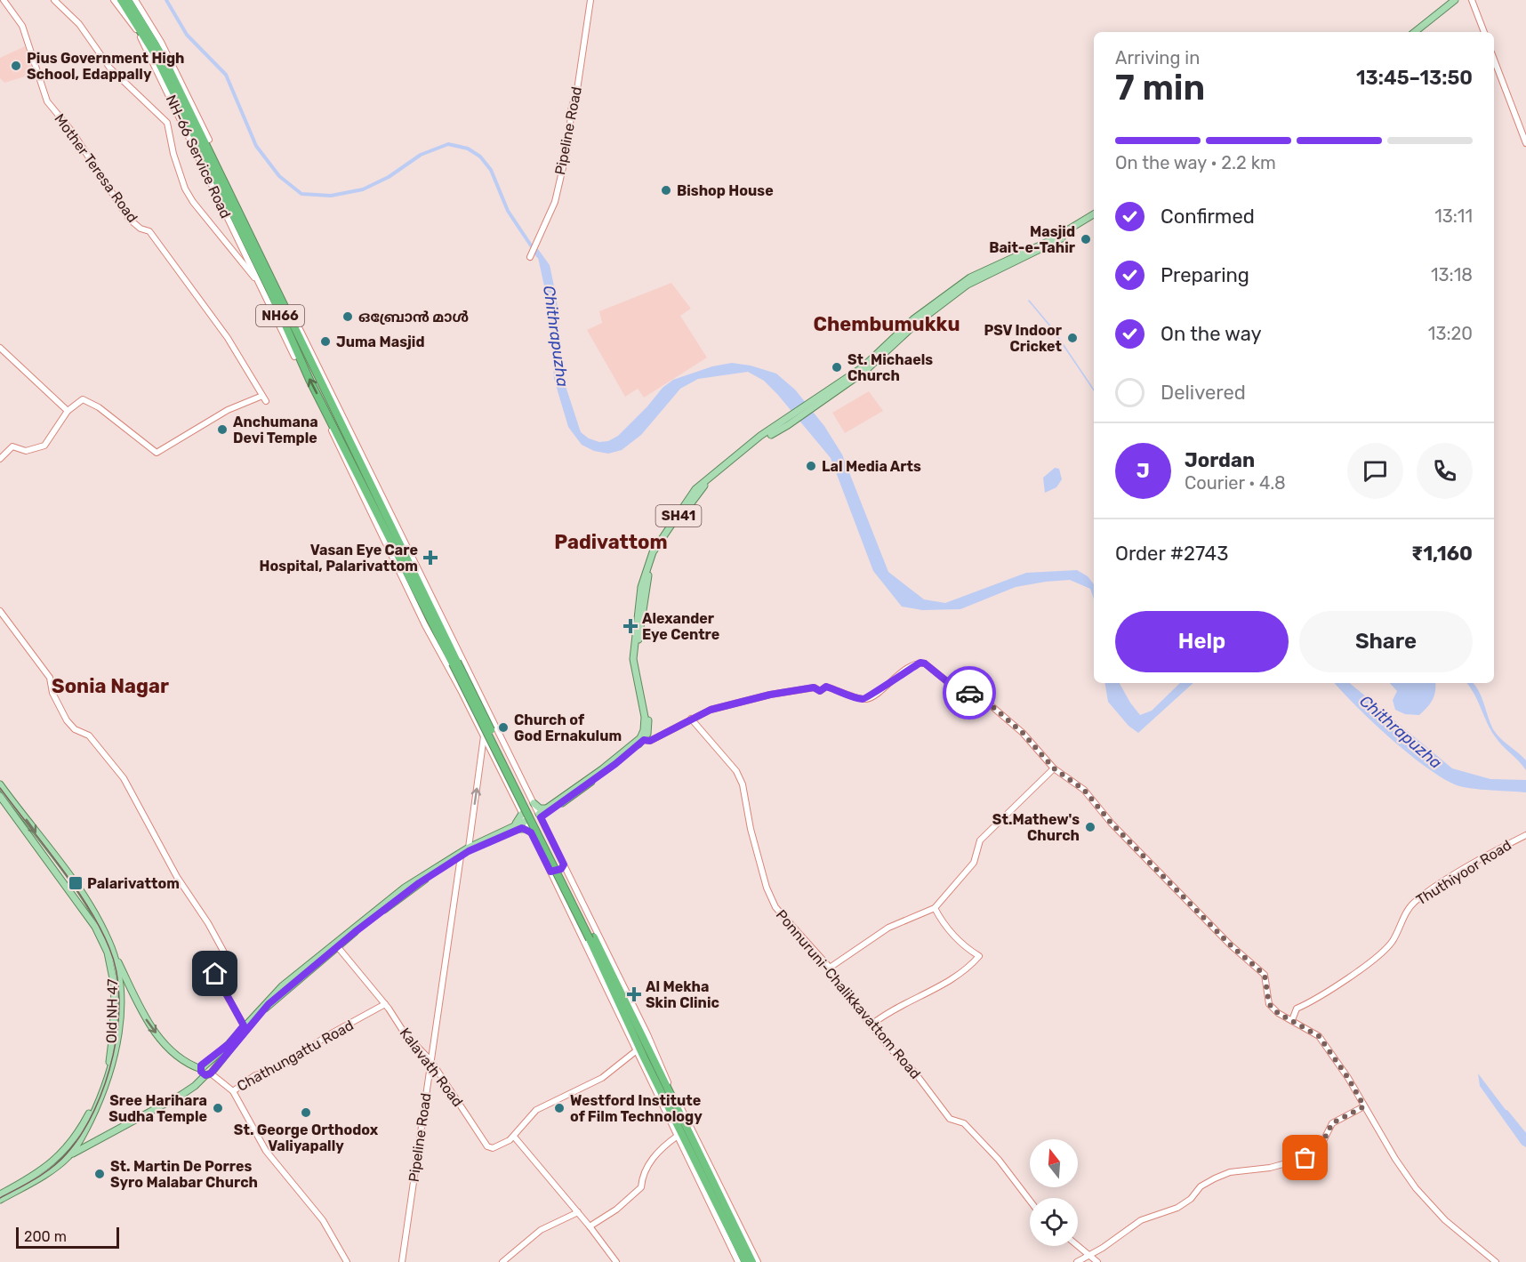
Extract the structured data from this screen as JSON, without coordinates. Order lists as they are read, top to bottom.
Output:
{
  "streets": {
    "highway": ["NH66"],
    "main road": ["SH41", "Old NH 47"],
    "street": [
      "Pipeline Road",
      "NH-66 Service Road",
      "Mother Teresa Road",
      "Thuthiyoor Road",
      "Ponnuruni-Chalikkavattom Road",
      "Chathungattu Road",
      "Kalavath Road"
    ]
  },
  "crossings": [
    ["Pipeline Road", "Kalavath Road"],
    ["Chathungattu Road", "Kalavath Road"]
  ],
  "districts": ["Chembumukku", "Padivattom", "Sonia Nagar"],
  "water": ["Chithrapuzha"],
  "places": {
    "other": [
      "Pius Government High School, Edappally",
      "Bishop House",
      "Masjid Bait-e-Tahir",
      "ഒബ്രോൻ മാൾ",
      "PSV Indoor Cricket",
      "Juma Masjid",
      "St. Michaels Church",
      "Anchumana Devi Temple",
      "Lal Media Arts",
      "Church of God Ernakulum",
      "St.Mathew's Church",
      "Sree Harihara Sudha Temple",
      "Westford Institute of Film Technology",
      "St. George Orthodox Valiyapally",
      "St. Martin De Porres Syro Malabar Church"
    ],
    "health": ["Vasan Eye Care Hospital, Palarivattom", "Alexander Eye Centre", "Al Mekha Skin Clinic"],
    "transit": ["Palarivattom"]
  },
  "scale_bar": "200 m",
  "north": "top",
  "page": {
    "heading": ["7 min", "Arriving in", "13:45–13:50"],
    "panel": [
      "Jordan",
      "Courier · 4.8",
      "Order #2743",
      "₹1,160"
    ],
    "bar": "On the way · 2.2 km",
    "list": [
      ["Confirmed", "13:11"],
      ["Preparing", "13:18"],
      ["On the way", "13:20"],
      "Delivered"
    ],
    "round": "J",
    "buttons": ["Help", "Share"],
    "scale": "200 m"
  }
}
